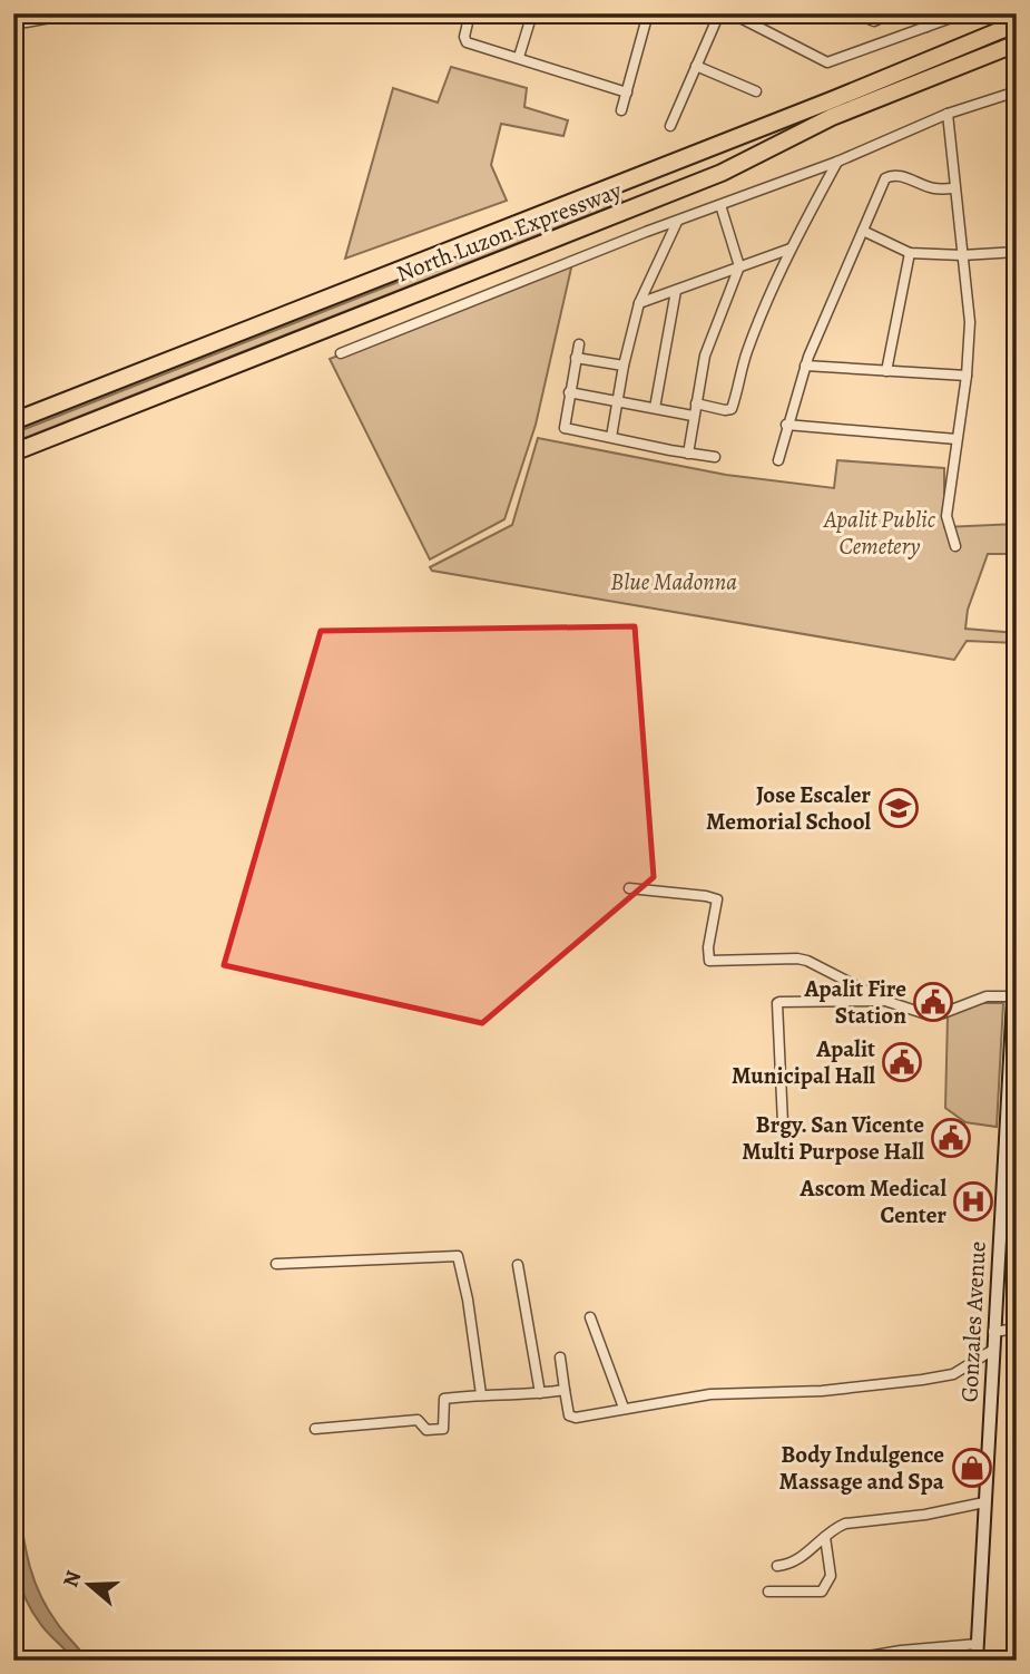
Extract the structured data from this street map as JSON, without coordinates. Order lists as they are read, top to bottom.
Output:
{
  "streets": {
    "highway": ["North Luzon Expressway"],
    "main road": ["Gonzales Avenue"]
  },
  "parks": ["Apalit Public Cemetery", "Blue Madonna"],
  "places": {
    "school or university": ["Jose Escaler Memorial School"],
    "public building": ["Apalit Fire Station", "Apalit Municipal Hall", "Brgy. San Vicente Multi Purpose Hall"],
    "hospital": ["Ascom Medical Center"],
    "shop": ["Body Indulgence Massage and Spa"]
  },
  "north": "left"
}
